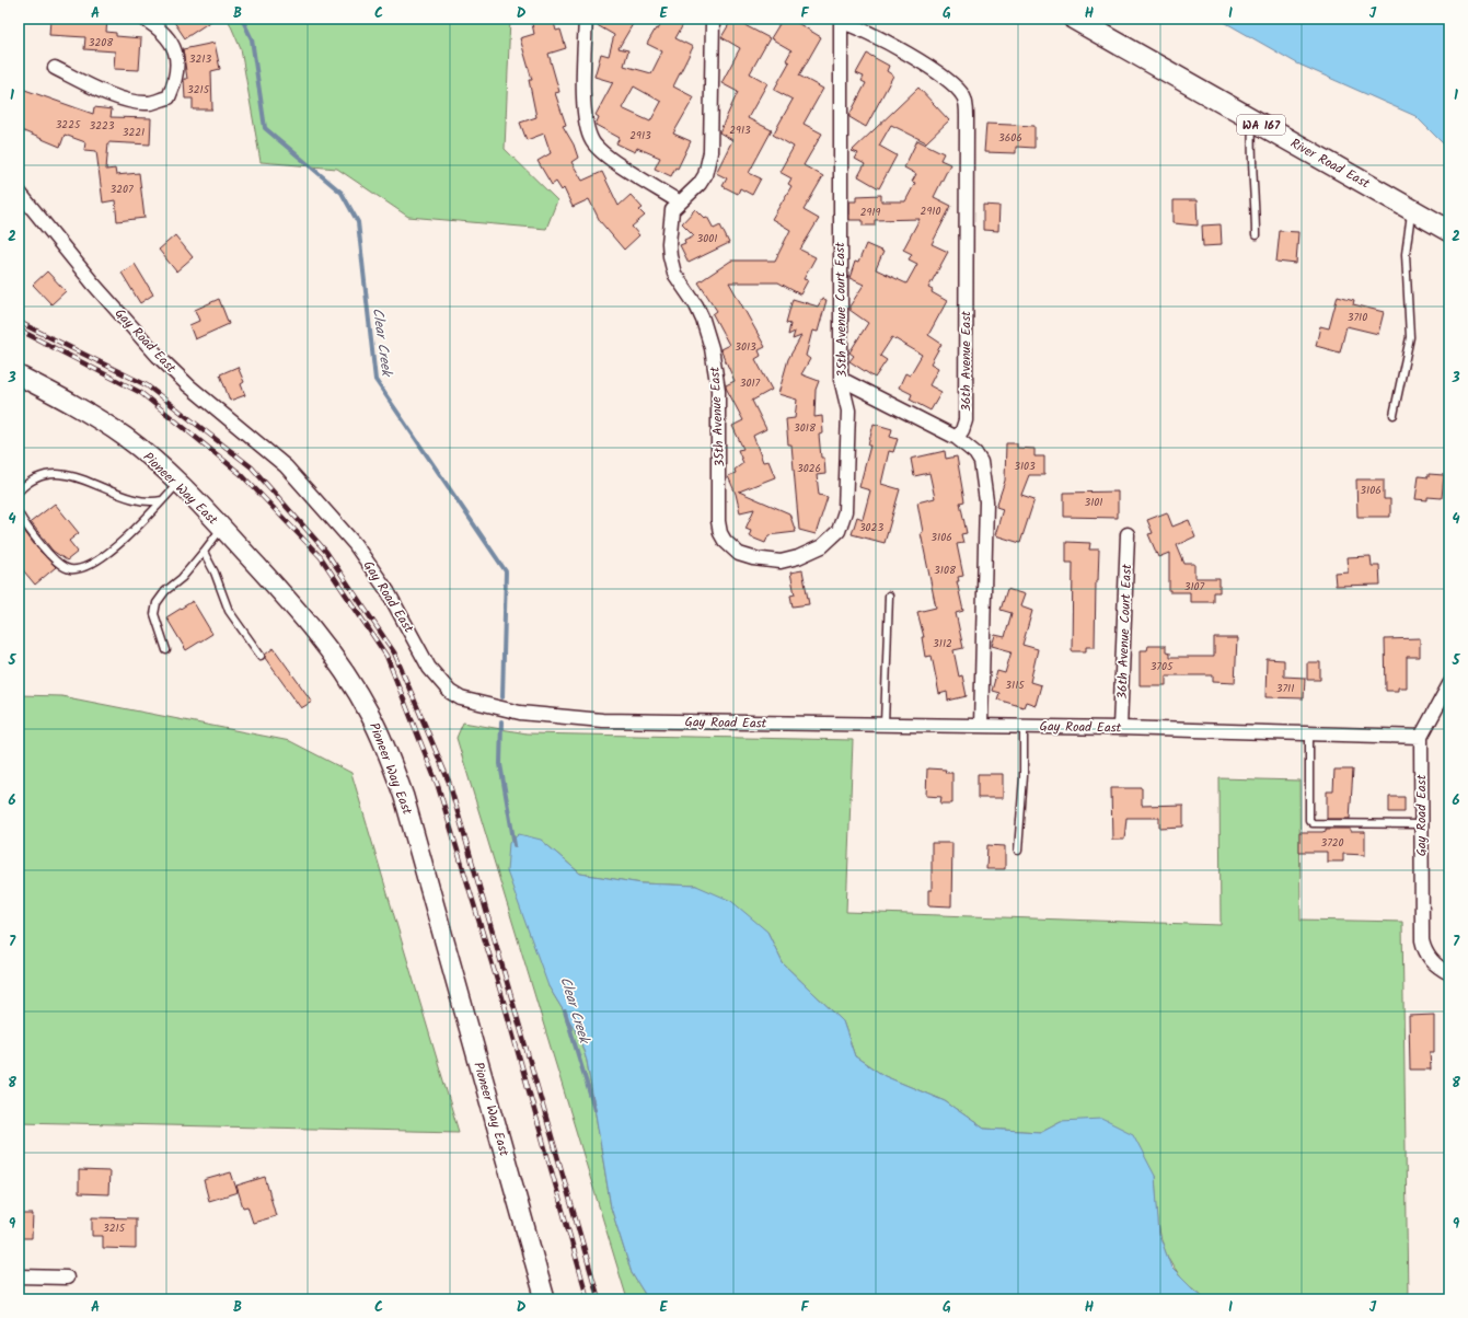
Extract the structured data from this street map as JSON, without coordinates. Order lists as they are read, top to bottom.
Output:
{
  "streets": {
    "main road": ["WA 167", "River Road East", "Pioneer Way East"],
    "street": [
      "35th Avenue Court East",
      "Gay Road East",
      "36th Avenue East",
      "35th Avenue East",
      "36th Avenue Court East"
    ]
  },
  "crossings": [
    ["35th Avenue Court East", "36th Avenue East"],
    ["35th Avenue Court East", "35th Avenue East"],
    ["Gay Road East", "36th Avenue Court East"]
  ],
  "water": ["Clear Creek"],
  "house_numbers": [
    "3208",
    "3213",
    "3215",
    "3225",
    "3223",
    "2913",
    "3221",
    "2913",
    "3606",
    "3207",
    "2910",
    "2919",
    "3001",
    "3710",
    "3013",
    "3017",
    "3018",
    "3103",
    "3026",
    "3106",
    "3101",
    "3023",
    "3106",
    "3108",
    "3107",
    "3112",
    "3705",
    "3115",
    "3711",
    "3720",
    "3215"
  ],
  "grid": {
    "columns": [
      "A",
      "B",
      "C",
      "D",
      "E",
      "F",
      "G",
      "H",
      "I",
      "J"
    ],
    "rows": [
      "1",
      "2",
      "3",
      "4",
      "5",
      "6",
      "7",
      "8",
      "9"
    ]
  }
}
